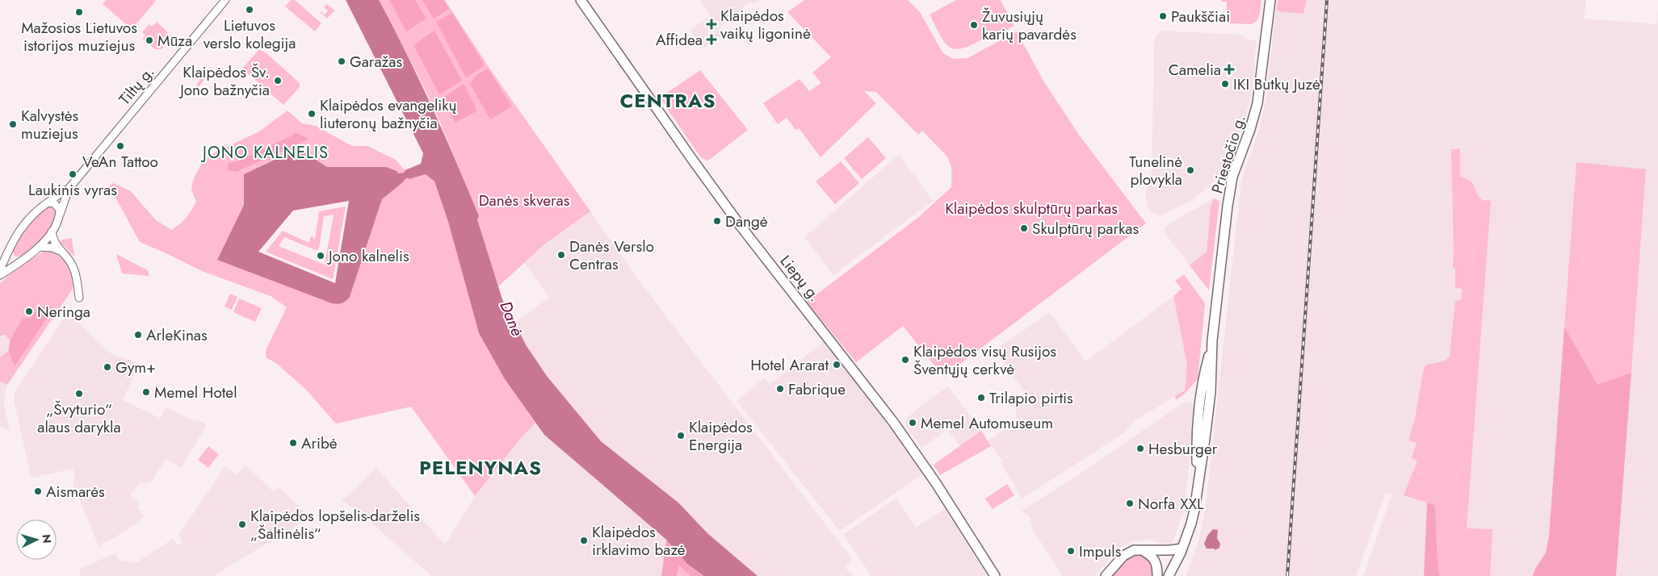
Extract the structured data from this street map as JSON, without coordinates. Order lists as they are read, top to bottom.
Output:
{
  "streets": {
    "main road": ["Priestočio g.", "Liepų g."],
    "street": ["Tiltų g."]
  },
  "districts": ["CENTRAS", "JONO KALNELIS", "PELENYNAS"],
  "water": ["Danė"],
  "parks": ["Danės skveras", "Klaipėdos skulptūrų parkas"],
  "places": {
    "other": [
      "Lietuvos verslo kolegija",
      "Mažosios Lietuvos istorijos muziejus",
      "Paukščiai",
      "Žuvusiųjų karių pavardės",
      "Mūza",
      "Garažas",
      "Klaipėdos Šv. Jono bažnyčia",
      "IKI Butkų Juzė",
      "Klaipėdos evangelikų liuteronų bažnyčia",
      "Kalvystės muziejus",
      "VeAn Tattoo",
      "Tunelinė plovykla",
      "Laukinis vyras",
      "Dangė",
      "Skulptūrų parkas",
      "Danės Verslo Centras",
      "Jono kalnelis",
      "Neringa",
      "ArleKinas",
      "Klaipėdos visų Rusijos Šventųjų cerkvė",
      "Hotel Ararat",
      "Gym+",
      "Fabrique",
      "Memel Hotel",
      "„Švyturio“ alaus darykla",
      "Trilapio pirtis",
      "Memel Automuseum",
      "Klaipėdos Energija",
      "Aribė",
      "Hesburger",
      "Aismarės",
      "Norfa XXL",
      "Klaipėdos lopšelis-darželis „Šaltinėlis“",
      "Klaipėdos irklavimo bazė",
      "Impuls"
    ],
    "health": ["Klaipėdos vaikų ligoninė", "Affidea", "Camelia"]
  },
  "north": "right"
}
